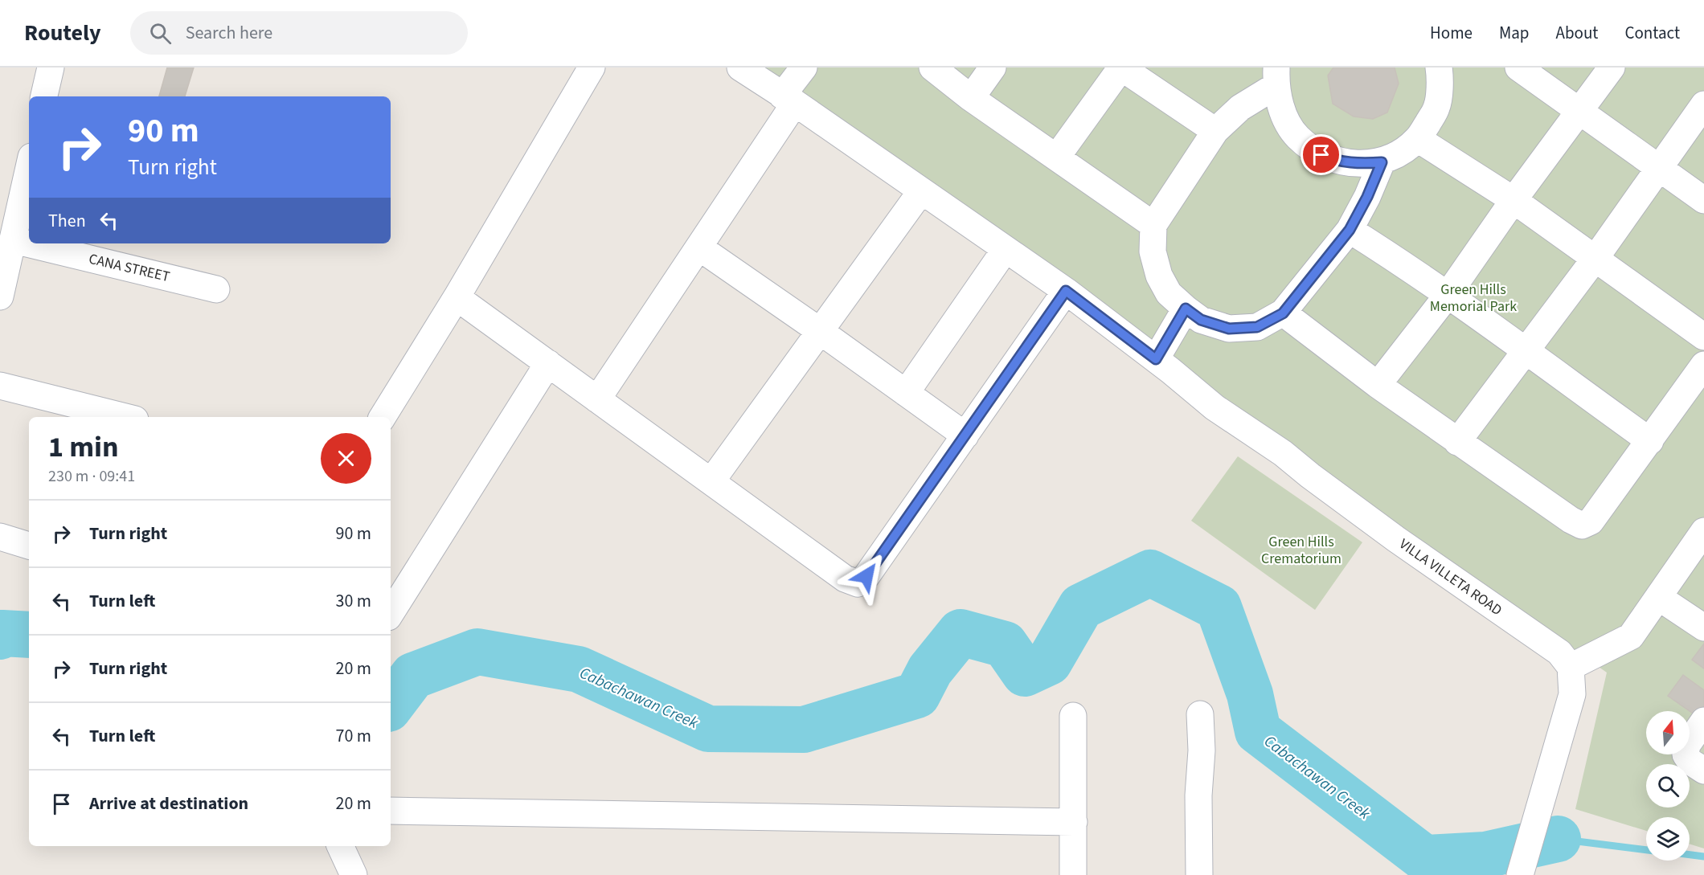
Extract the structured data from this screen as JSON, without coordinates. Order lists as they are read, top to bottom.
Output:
{
  "streets": {
    "street": ["CANA STREET", "VILLA VILLETA ROAD"]
  },
  "water": ["Cabachawan Creek"],
  "parks": ["Green Hills Memorial Park", "Green Hills Crematorium"],
  "north": "top",
  "page": {
    "header": "Routely",
    "search": "Search here",
    "nav": [
      "Home",
      "Map",
      "About",
      "Contact"
    ],
    "turn": ["90 m", "Turn right"],
    "then": "Then",
    "heading": ["1 min", "230 m · 09:41"],
    "list": [
      {
        "name": "Turn right",
        "value": "90 m"
      },
      {
        "name": "Turn left",
        "value": "30 m"
      },
      {
        "name": "Turn right",
        "value": "20 m"
      },
      {
        "name": "Turn left",
        "value": "70 m"
      },
      {
        "name": "Arrive at destination",
        "value": "20 m"
      }
    ]
  }
}
